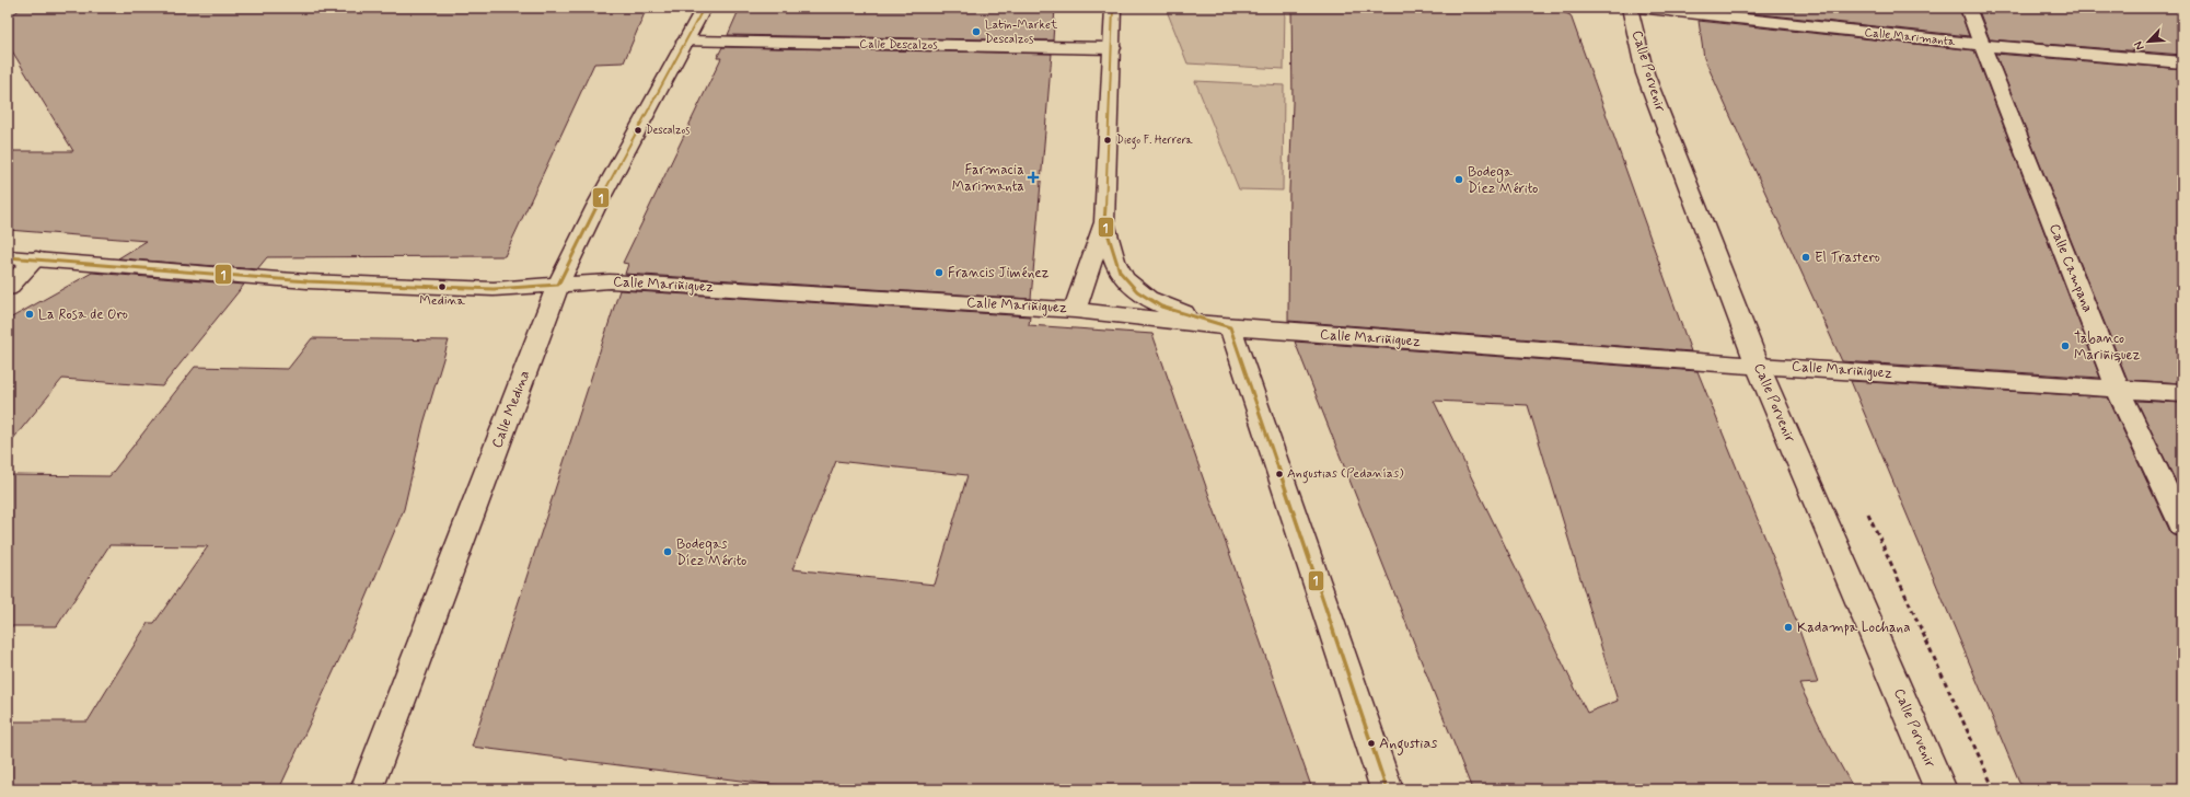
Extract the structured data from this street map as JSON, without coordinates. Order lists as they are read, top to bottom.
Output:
{
  "streets": {
    "street": [
      "Calle Marimanta",
      "Calle Descalzos",
      "Calle Porvenir",
      "Calle Campana",
      "Calle Mariñiguez",
      "Calle Medina"
    ]
  },
  "crossings": [
    ["Calle Marimanta", "Calle Campana"],
    ["Calle Descalzos", "Calle Medina"],
    ["Calle Porvenir", "Calle Mariñiguez"],
    ["Calle Campana", "Calle Mariñiguez"],
    ["Calle Mariñiguez", "Calle Medina"]
  ],
  "places": {
    "other": [
      "Latin-Market Descalzos",
      "Descalzos",
      "Diego F. Herrera",
      "Bodega Díez Mérito",
      "El Trastero",
      "Francis Jiménez",
      "Medina",
      "La Rosa de Oro",
      "Tabanco Mariñiquez",
      "Angustias (Pedanías)",
      "Bodegas Díez Mérito",
      "Kadampa Lochana",
      "Angustias"
    ],
    "health": ["Farmacia Marimanta"]
  },
  "lines": ["transit line 1"],
  "north": "bottom left"
}
